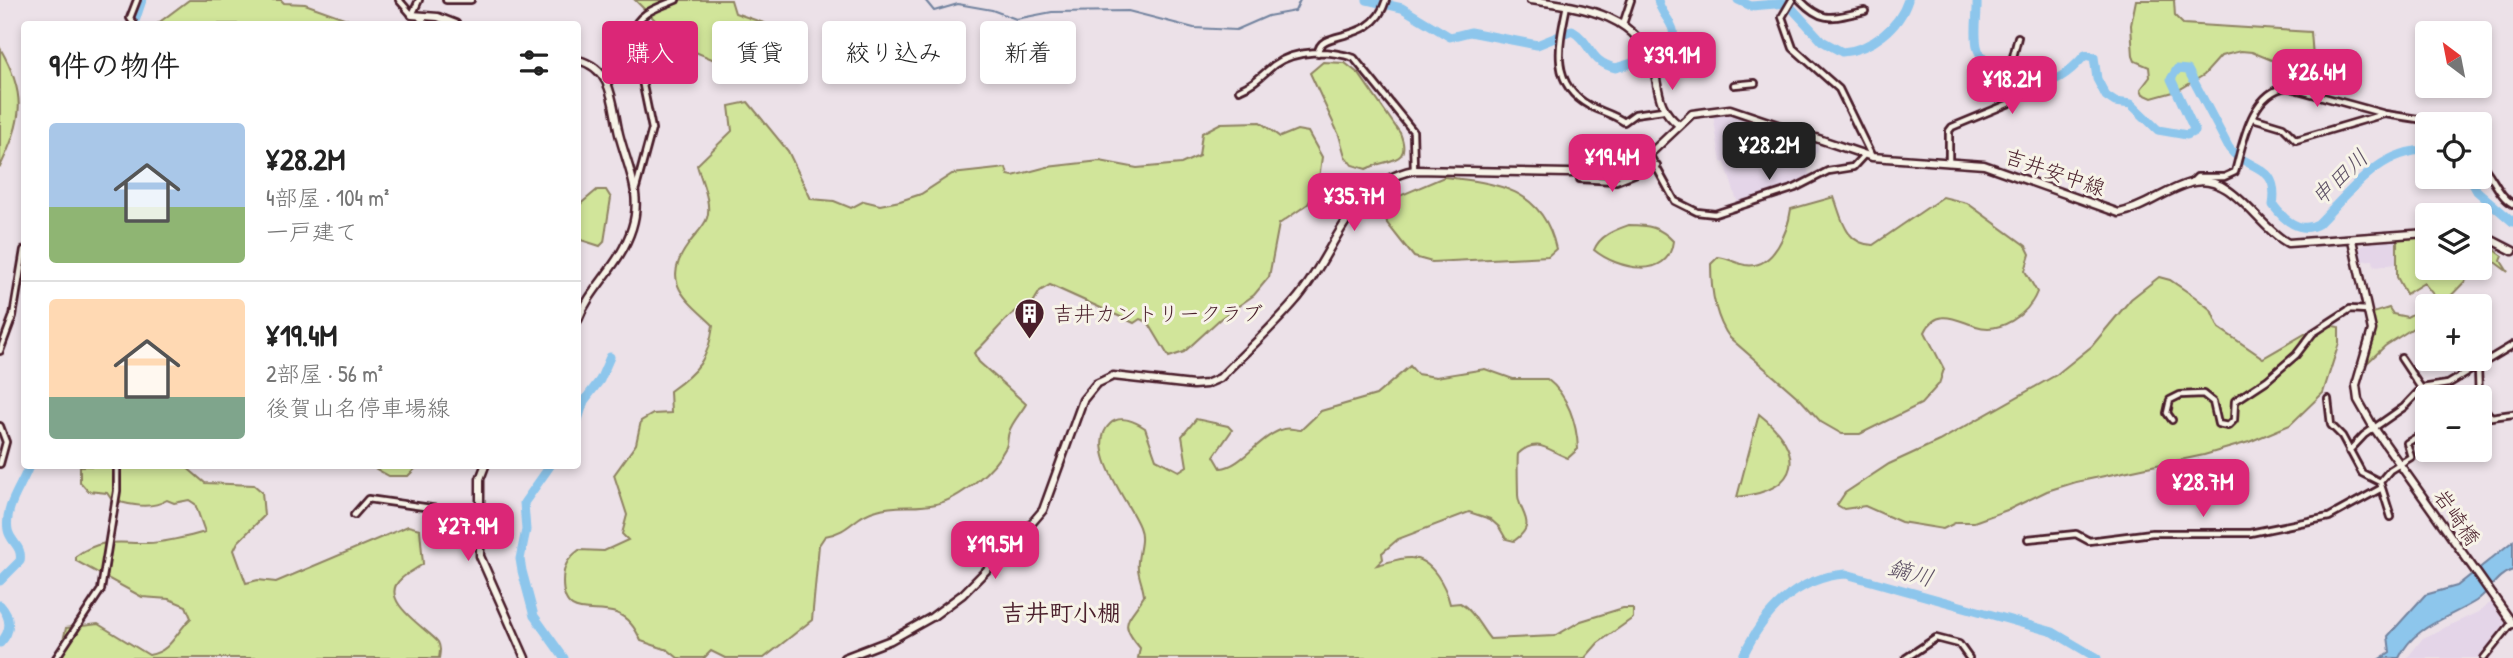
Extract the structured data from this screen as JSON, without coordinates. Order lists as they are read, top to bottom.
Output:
{
  "streets": {
    "main road": ["吉井安中線", "岩崎橋"]
  },
  "districts": ["吉井町小棚"],
  "water": ["申田川", "鏑川"],
  "places": {
    "building": ["吉井カントリークラブ"]
  },
  "north": "top left",
  "page": {
    "map_buttons": ["+", "−"],
    "chip": [
      "購入",
      "賃貸",
      "絞り込み",
      "新着"
    ],
    "heading": "9件の物件",
    "price": [
      "¥39.1M",
      "¥26.4M",
      "¥18.2M",
      "¥28.2M",
      "¥19.4M",
      "¥35.7M",
      "¥28.7M",
      "¥27.9M",
      "¥19.5M"
    ],
    "list": [
      {
        "name": "¥28.2M",
        "note": "4部屋 · 104 m² · 一戸建て"
      },
      {
        "name": "¥19.4M",
        "note": "2部屋 · 56 m² · 後賀山名停車場線"
      }
    ]
  }
}
